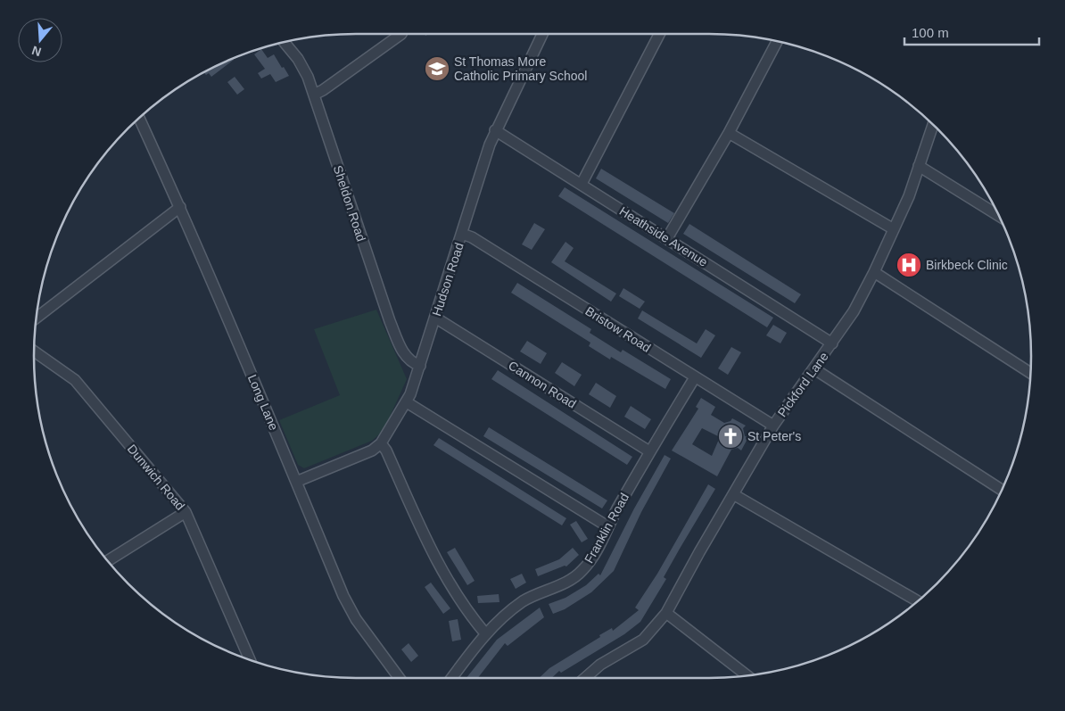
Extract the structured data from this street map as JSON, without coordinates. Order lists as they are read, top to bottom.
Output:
{
  "streets": {
    "street": [
      "Sheldon Road",
      "Heathside Avenue",
      "Hudson Road",
      "Bristow Road",
      "Cannon Road",
      "Pickford Lane",
      "Long Lane",
      "Dunwich Road",
      "Franklin Road"
    ]
  },
  "crossings": [
    ["Sheldon Road", "Hudson Road"],
    ["Heathside Avenue", "Hudson Road"],
    ["Heathside Avenue", "Pickford Lane"],
    ["Hudson Road", "Bristow Road"],
    ["Hudson Road", "Cannon Road"],
    ["Hudson Road", "Long Lane"],
    ["Bristow Road", "Pickford Lane"],
    ["Bristow Road", "Franklin Road"],
    ["Cannon Road", "Franklin Road"]
  ],
  "places": {
    "school or university": ["St Thomas More Catholic Primary School"],
    "hospital": ["Birkbeck Clinic"],
    "church": ["St Peter's"]
  },
  "scale_bar": "100 m",
  "north": "bottom"
}
